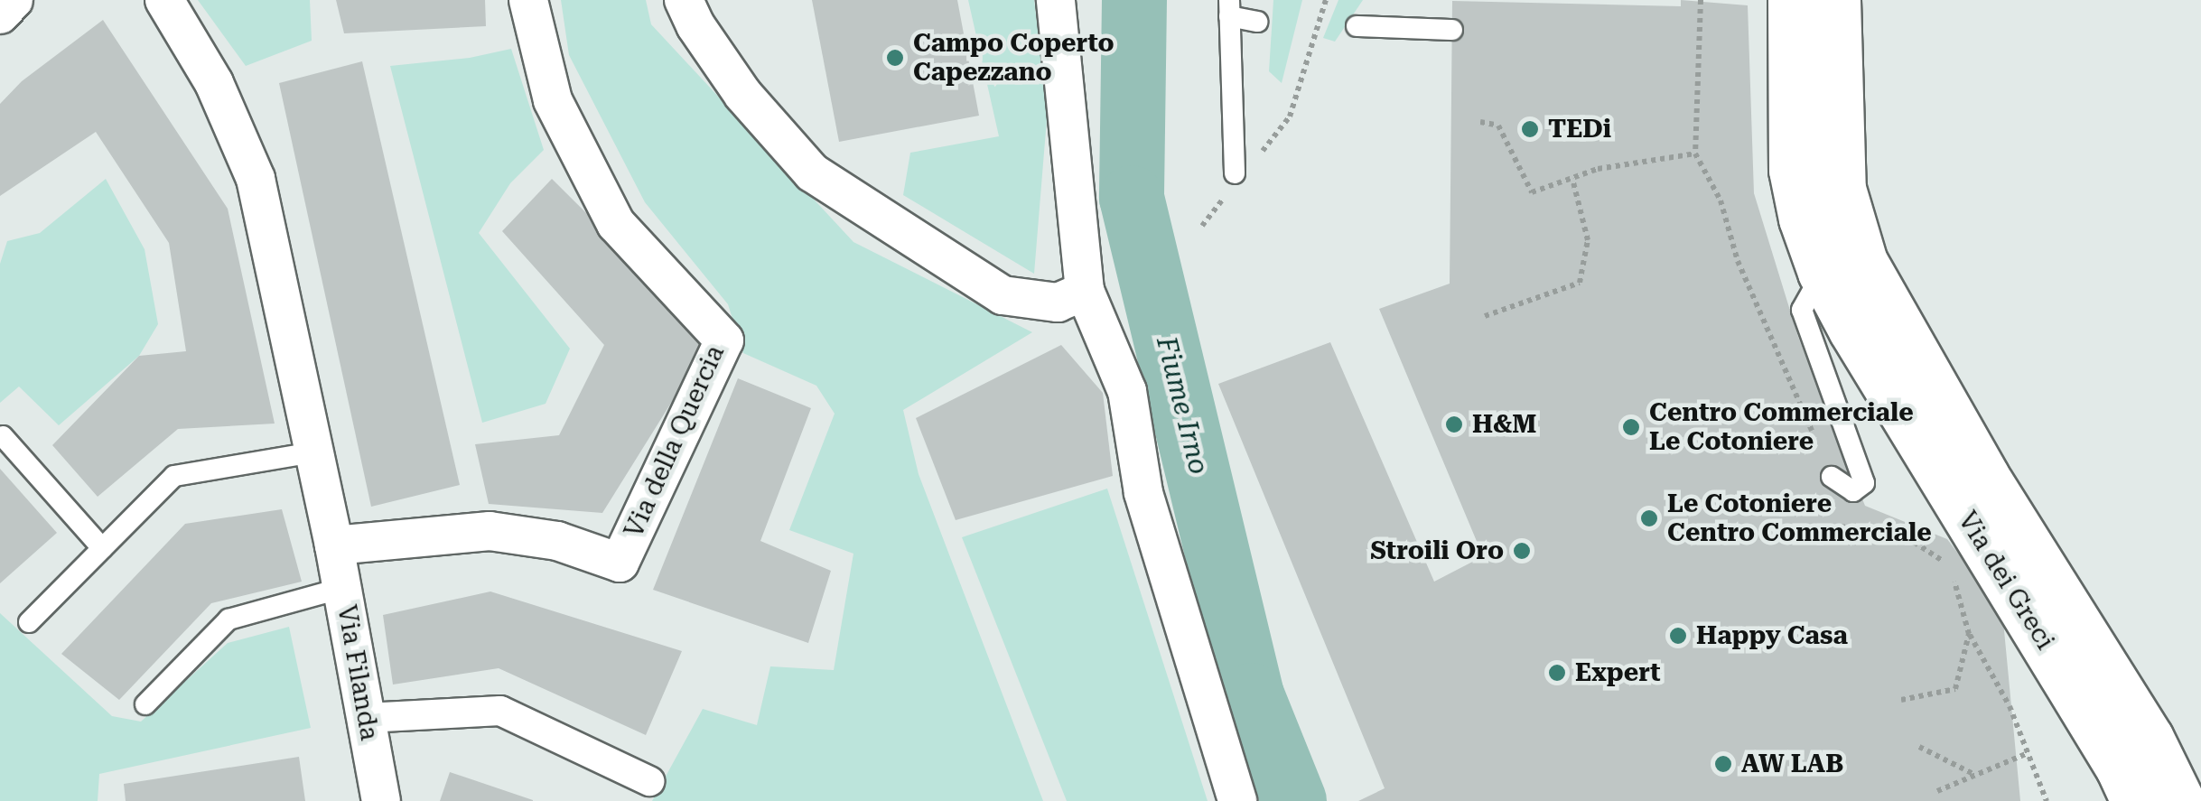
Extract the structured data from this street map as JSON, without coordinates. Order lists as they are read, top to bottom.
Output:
{
  "streets": {
    "main road": ["Via dei Greci"],
    "street": ["Via della Quercia", "Via Filanda"]
  },
  "crossings": [
    ["Via della Quercia", "Via Filanda"]
  ],
  "water": ["Fiume Irno"],
  "places": [
    "Campo Coperto Capezzano",
    "TEDi",
    "H&M",
    "Centro Commerciale Le Cotoniere",
    "Le Cotoniere Centro Commerciale",
    "Stroili Oro",
    "Happy Casa",
    "Expert",
    "AW LAB"
  ]
}
